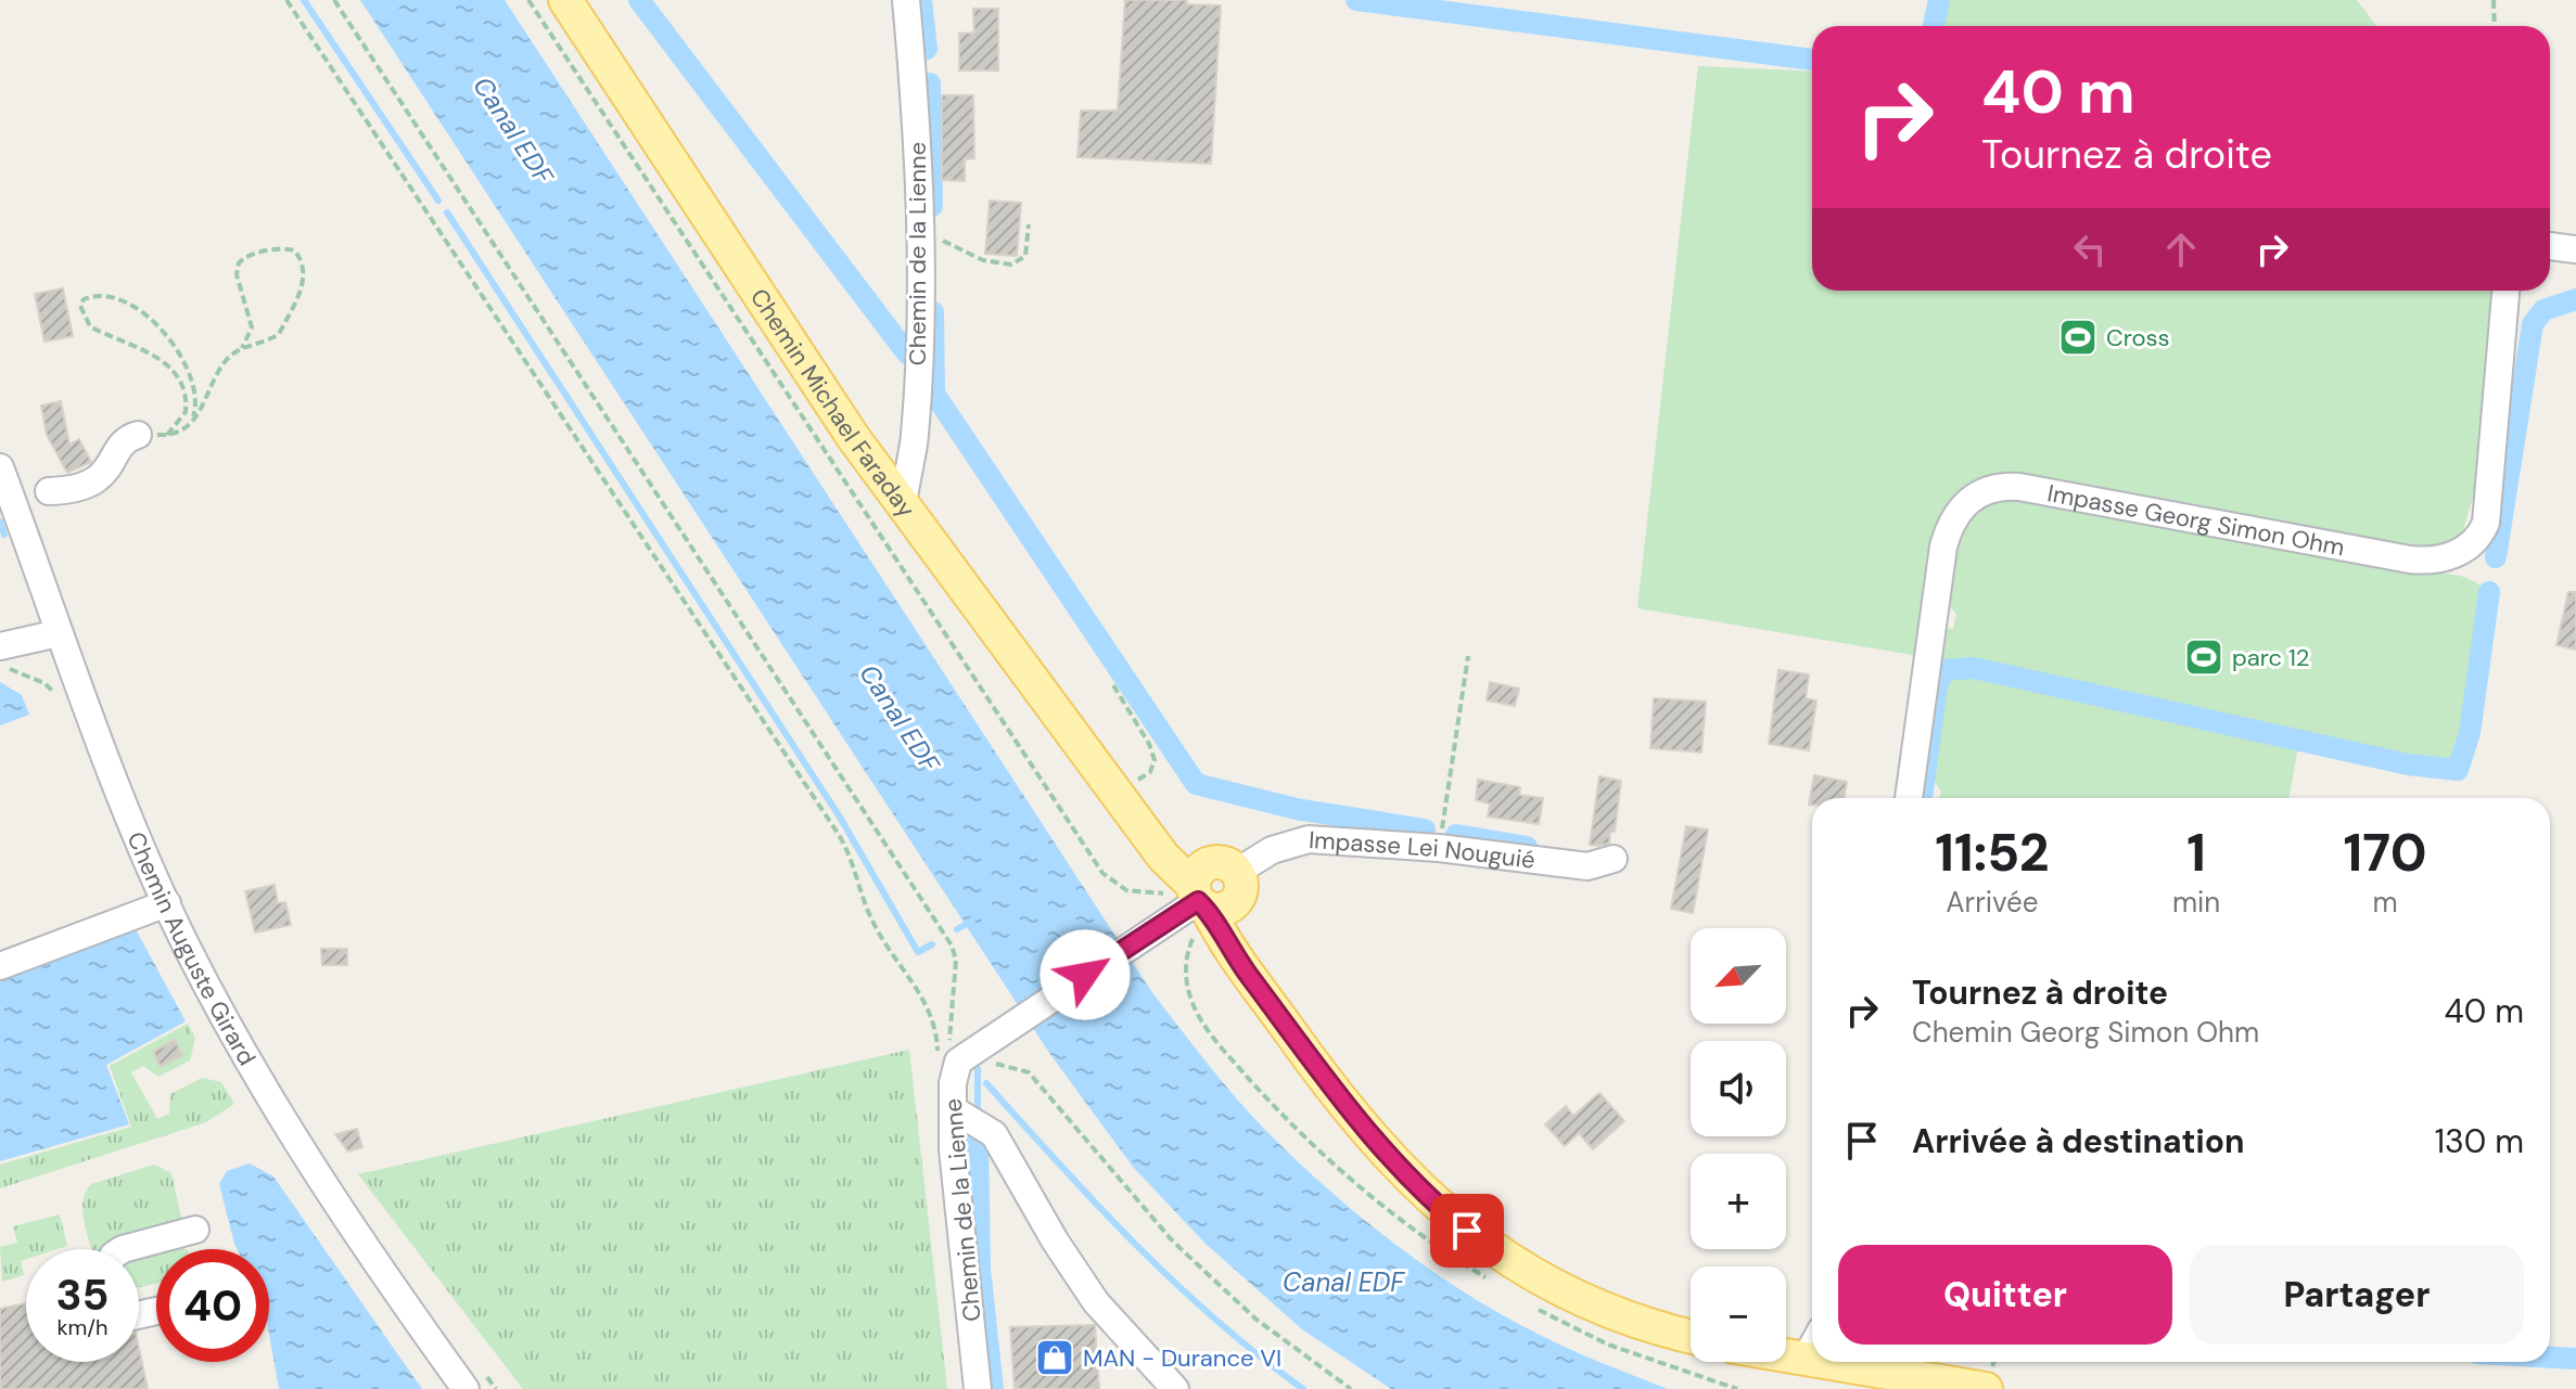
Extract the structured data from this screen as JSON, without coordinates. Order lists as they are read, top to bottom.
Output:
{
  "streets": {
    "main road": ["Chemin Michael Faraday"],
    "street": [
      "Chemin de la Lienne",
      "Impasse Georg Simon Ohm",
      "Impasse Lei Nouguié",
      "Chemin Auguste Girard"
    ]
  },
  "crossings": [
    ["Chemin de la Lienne", "Chemin Michael Faraday"],
    ["Chemin Michael Faraday", "Impasse Lei Nouguié"]
  ],
  "water": ["Canal EDF"],
  "places": {
    "sports": ["Cross", "parc 12"],
    "shop": ["MAN - Durance VI"]
  },
  "north": "bottom left",
  "page": {
    "turn": ["40 m", "Tournez à droite"],
    "eta": [
      "11:52",
      "Arrivée",
      "1",
      "min",
      "170",
      "m"
    ],
    "map_buttons": ["+", "−"],
    "list": [
      {
        "name": "Tournez à droite",
        "note": "Chemin Georg Simon Ohm",
        "value": "40 m"
      },
      {
        "name": "Arrivée à destination",
        "value": "130 m"
      }
    ],
    "buttons": ["Quitter", "Partager"],
    "speed": "35 km/h",
    "limit": "40"
  }
}
